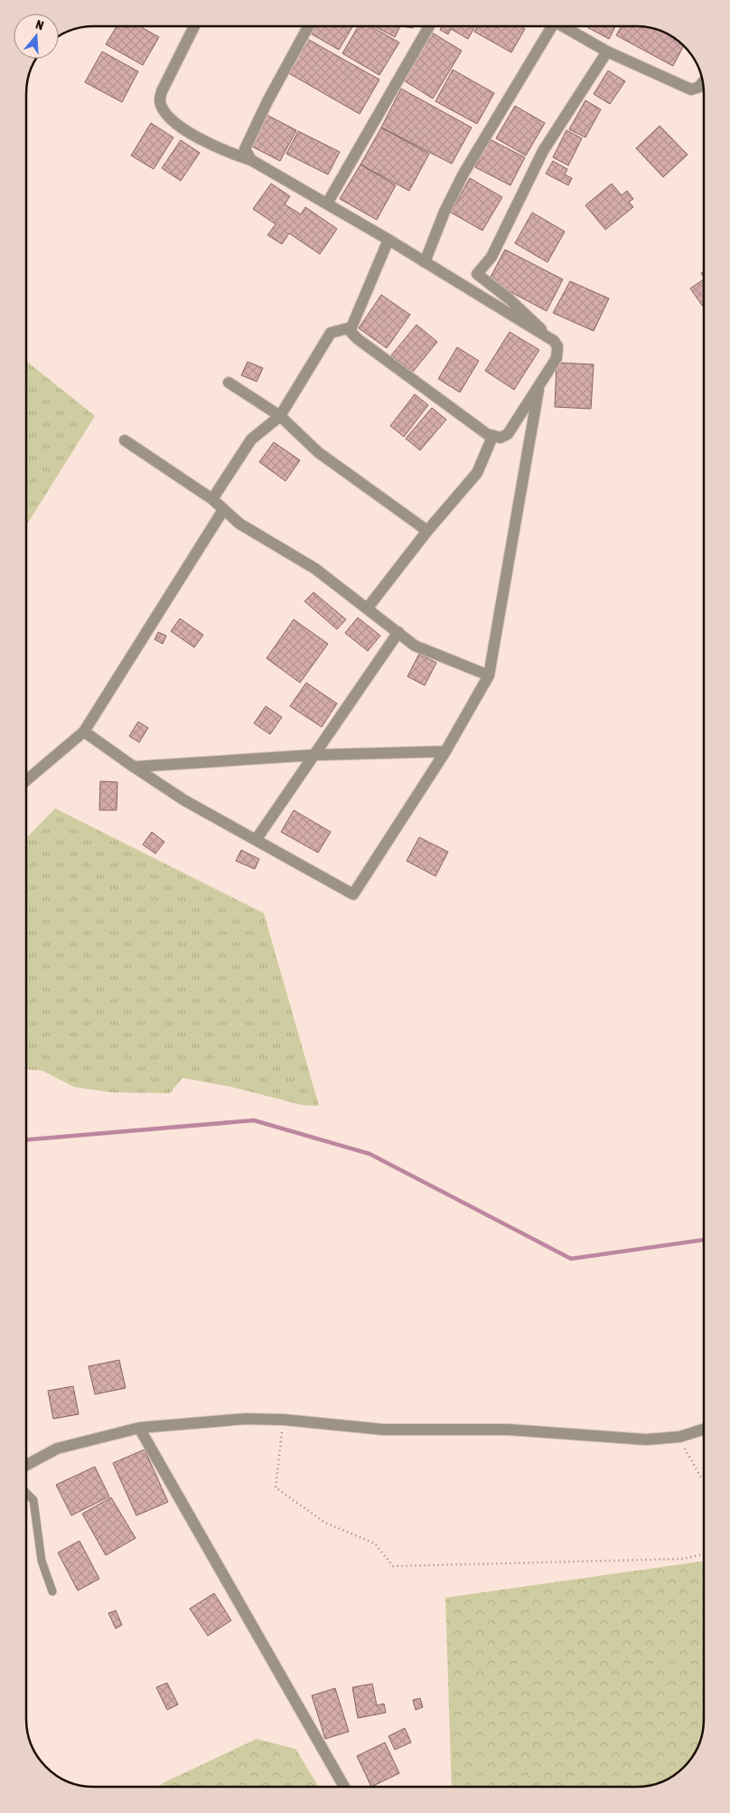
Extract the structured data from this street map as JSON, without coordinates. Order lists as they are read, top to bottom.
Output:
{
  "north": "top"
}
